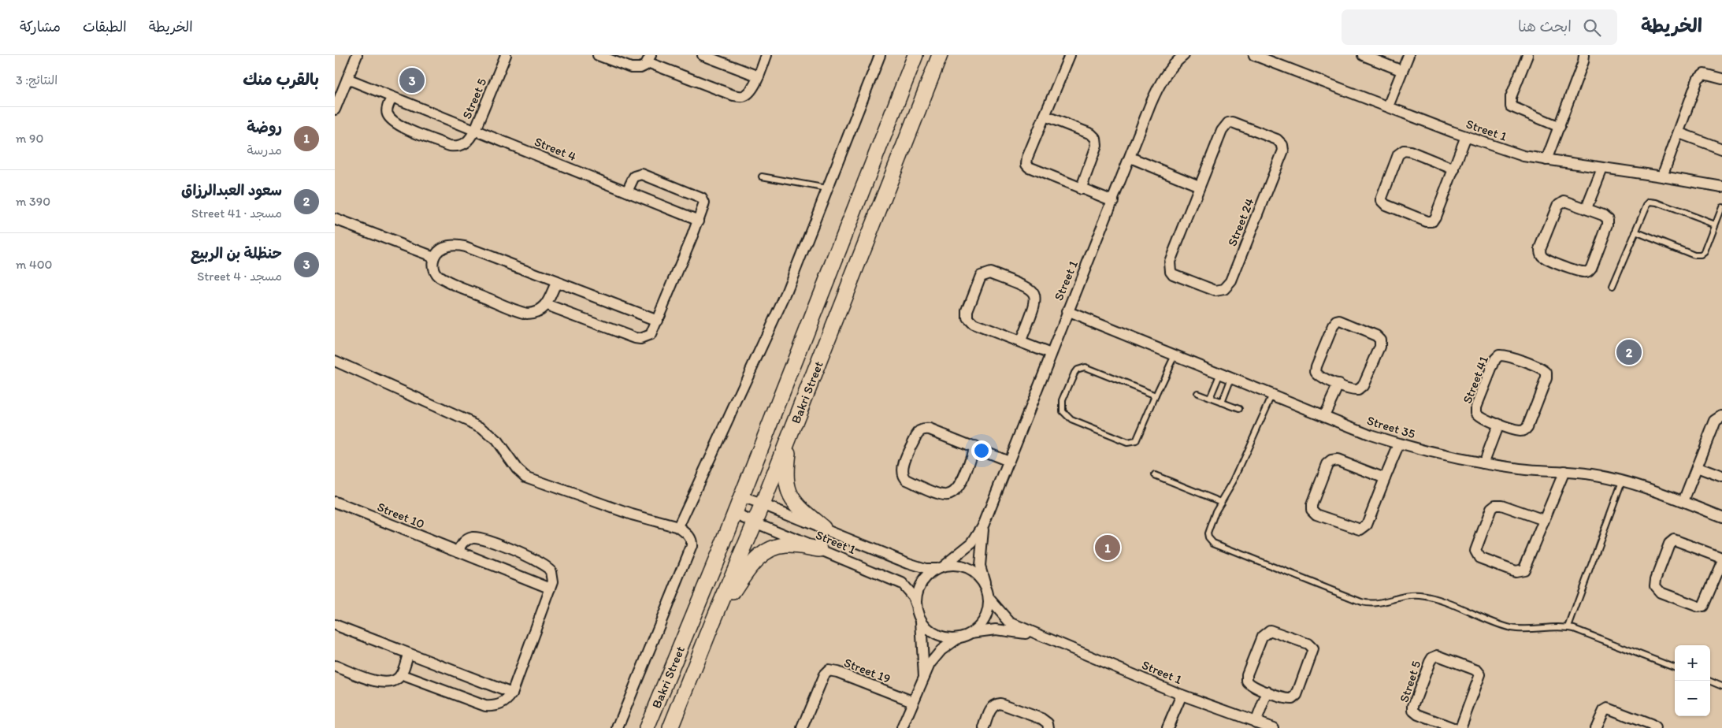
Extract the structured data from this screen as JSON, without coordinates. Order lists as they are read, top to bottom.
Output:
{
  "streets": {
    "main road": ["Bakri Street"],
    "street": [
      "Street 5",
      "Street 1",
      "Street 4",
      "Street 24",
      "Street 41",
      "Street 35",
      "Street 10",
      "Street 19"
    ]
  },
  "crossings": [
    ["Street 5", "Street 4"],
    ["Street 1", "Bakri Street"],
    ["Street 1", "Street 35"]
  ],
  "page": {
    "header": "الخريطة",
    "search": "ابحث هنا",
    "nav": ["الخريطة", "الطبقات", "مشاركة"],
    "heading": ["بالقرب منك", "النتائج: 3"],
    "pins": ["3", "2", "1"],
    "list": [
      {
        "mark": "1",
        "name": "روضة",
        "note": "مدرسة",
        "value": "90 m"
      },
      {
        "mark": "2",
        "name": "سعود العبدالرزاق",
        "note": "مسجد · Street 41",
        "value": "390 m"
      },
      {
        "mark": "3",
        "name": "حنظلة بن الربيع",
        "note": "مسجد · Street 4",
        "value": "400 m"
      }
    ],
    "map_buttons": ["+", "−"]
  }
}
